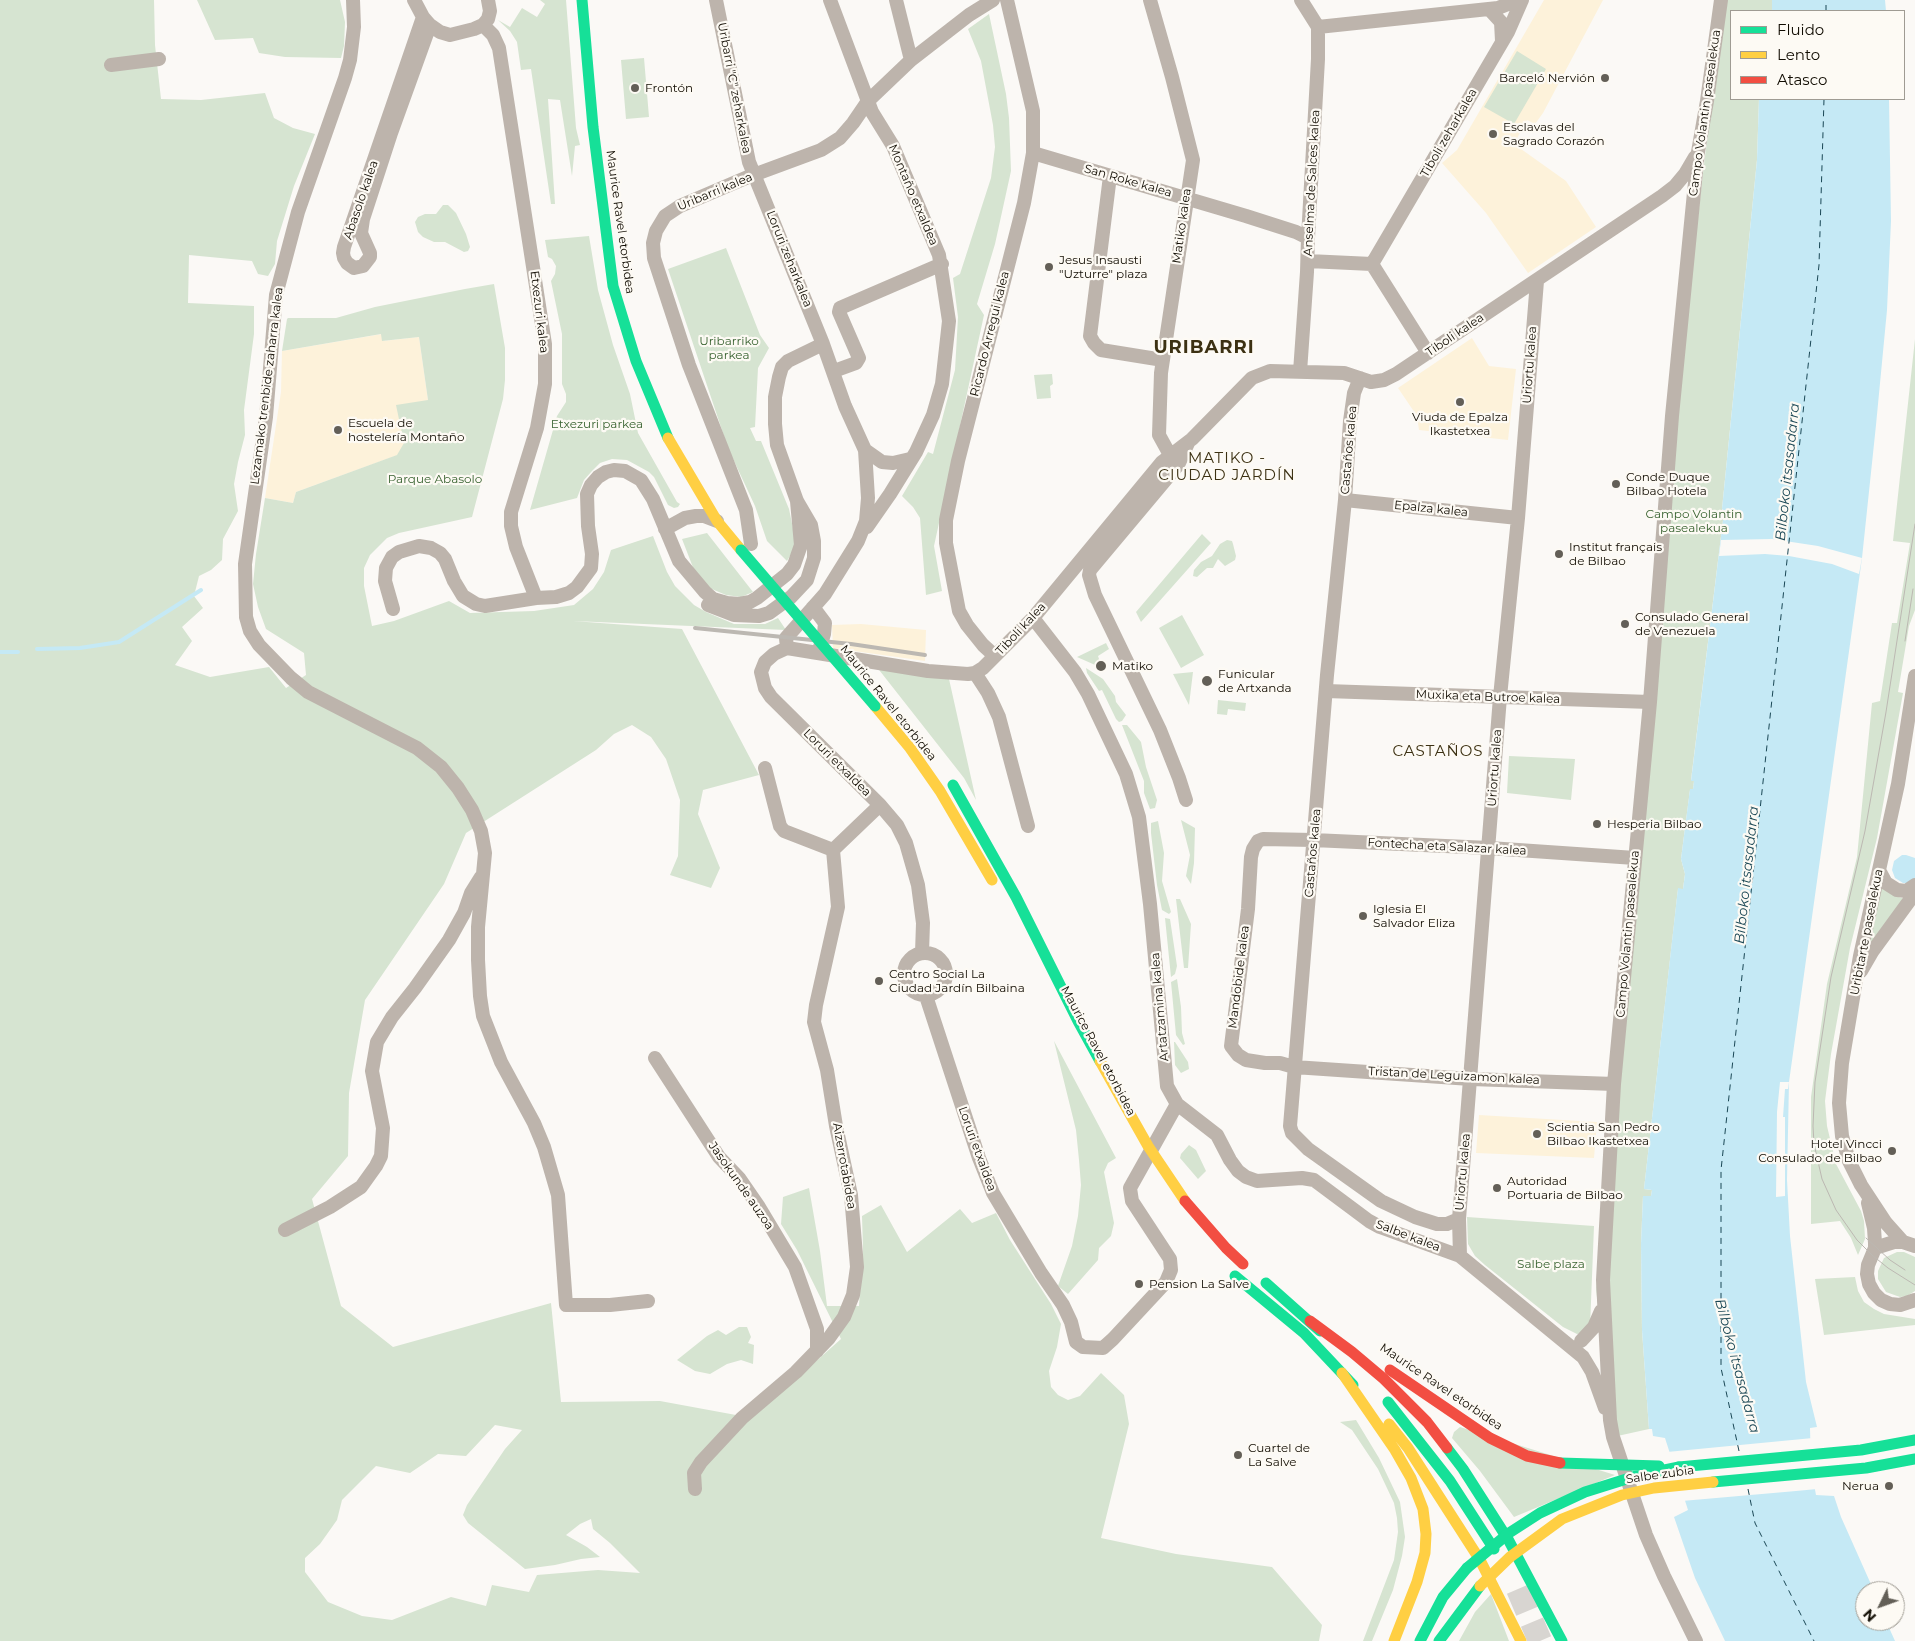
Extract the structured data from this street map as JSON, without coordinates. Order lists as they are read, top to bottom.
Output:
{
  "streets": {
    "main road": ["Maurice Ravel etorbidea", "Salbe zubia"],
    "street": [
      "Uribarri \"C\" zeharkalea",
      "Campo Volantin pasealekua",
      "Tiboli zeharkalea",
      "San Roke kalea",
      "Anselma de Salces kalea",
      "Uribarri kalea",
      "Montaño etxaldea",
      "Abasolo kalea",
      "Matiko kalea",
      "Loruri zeharkalea",
      "Etxezuri kalea",
      "Ricardo Arregui kalea",
      "Tiboli kalea",
      "Uriortu kalea",
      "Lezamako trenbide zaharra kalea",
      "Castaños kalea",
      "Epalza kalea",
      "Muxika eta Butroe kalea",
      "Loruri etxaldea",
      "Fontecha eta Salazar kalea",
      "Uribitarte pasealekua",
      "Mandobide kalea",
      "Artatzamina kalea",
      "Tristan de Leguizamon kalea",
      "Aizerrotabidea",
      "Jasokunde auzoa",
      "Salbe kalea"
    ]
  },
  "crossings": [
    ["Uribarri \"C\" zeharkalea", "Uribarri kalea"],
    ["Uribarri \"C\" zeharkalea", "Loruri zeharkalea"],
    ["Campo Volantin pasealekua", "Tiboli kalea"],
    ["Campo Volantin pasealekua", "Muxika eta Butroe kalea"],
    ["Campo Volantin pasealekua", "Fontecha eta Salazar kalea"],
    ["Campo Volantin pasealekua", "Tristan de Leguizamon kalea"],
    ["Campo Volantin pasealekua", "Salbe kalea"],
    ["San Roke kalea", "Anselma de Salces kalea"],
    ["San Roke kalea", "Matiko kalea"],
    ["San Roke kalea", "Ricardo Arregui kalea"],
    ["Anselma de Salces kalea", "Tiboli kalea"],
    ["Uribarri kalea", "Montaño etxaldea"],
    ["Uribarri kalea", "Maurice Ravel etorbidea"],
    ["Uribarri kalea", "Loruri zeharkalea"],
    ["Montaño etxaldea", "Loruri zeharkalea"],
    ["Maurice Ravel etorbidea", "Salbe zubia"],
    ["Matiko kalea", "Tiboli kalea"],
    ["Loruri zeharkalea", "Loruri etxaldea"],
    ["Ricardo Arregui kalea", "Tiboli kalea"],
    ["Tiboli kalea", "Uriortu kalea"],
    ["Tiboli kalea", "Castaños kalea"],
    ["Tiboli kalea", "Artatzamina kalea"],
    ["Uriortu kalea", "Castaños kalea"],
    ["Uriortu kalea", "Epalza kalea"],
    ["Uriortu kalea", "Muxika eta Butroe kalea"],
    ["Uriortu kalea", "Fontecha eta Salazar kalea"],
    ["Uriortu kalea", "Tristan de Leguizamon kalea"],
    ["Uriortu kalea", "Salbe kalea"],
    ["Castaños kalea", "Epalza kalea"],
    ["Castaños kalea", "Muxika eta Butroe kalea"],
    ["Castaños kalea", "Fontecha eta Salazar kalea"],
    ["Castaños kalea", "Mandobide kalea"],
    ["Castaños kalea", "Tristan de Leguizamon kalea"],
    ["Loruri etxaldea", "Artatzamina kalea"],
    ["Loruri etxaldea", "Salbe kalea"],
    ["Fontecha eta Salazar kalea", "Mandobide kalea"],
    ["Mandobide kalea", "Tristan de Leguizamon kalea"],
    ["Artatzamina kalea", "Salbe kalea"],
    ["Aizerrotabidea", "Jasokunde auzoa"]
  ],
  "districts": ["URIBARRI", "MATIKO - CIUDAD JARDÍN", "CASTAÑOS"],
  "water": ["Bilboko itsasadarra"],
  "parks": [
    "Uribarriko parkea",
    "Etxezuri parkea",
    "Parque Abasolo",
    "Campo Volantin pasealekua",
    "Salbe plaza"
  ],
  "places": [
    "Barceló Nervión",
    "Frontón",
    "Esclavas del Sagrado Corazón",
    "Jesus Insausti \"Uzturre\" plaza",
    "Viuda de Epalza Ikastetxea",
    "Escuela de hostelería Montaño",
    "Conde Duque Bilbao Hotela",
    "Institut français de Bilbao",
    "Consulado General de Venezuela",
    "Matiko",
    "Funicular de Artxanda",
    "Hesperia Bilbao",
    "Iglesia El Salvador Eliza",
    "Centro Social La Ciudad Jardín Bilbaina",
    "Scientia San Pedro Bilbao Ikastetxea",
    "Hotel Vincci Consulado de Bilbao",
    "Autoridad Portuaria de Bilbao",
    "Pension La Salve",
    "Cuartel de La Salve",
    "Nerua"
  ],
  "legend": ["Fluido", "Lento", "Atasco"],
  "north": "bottom left"
}
